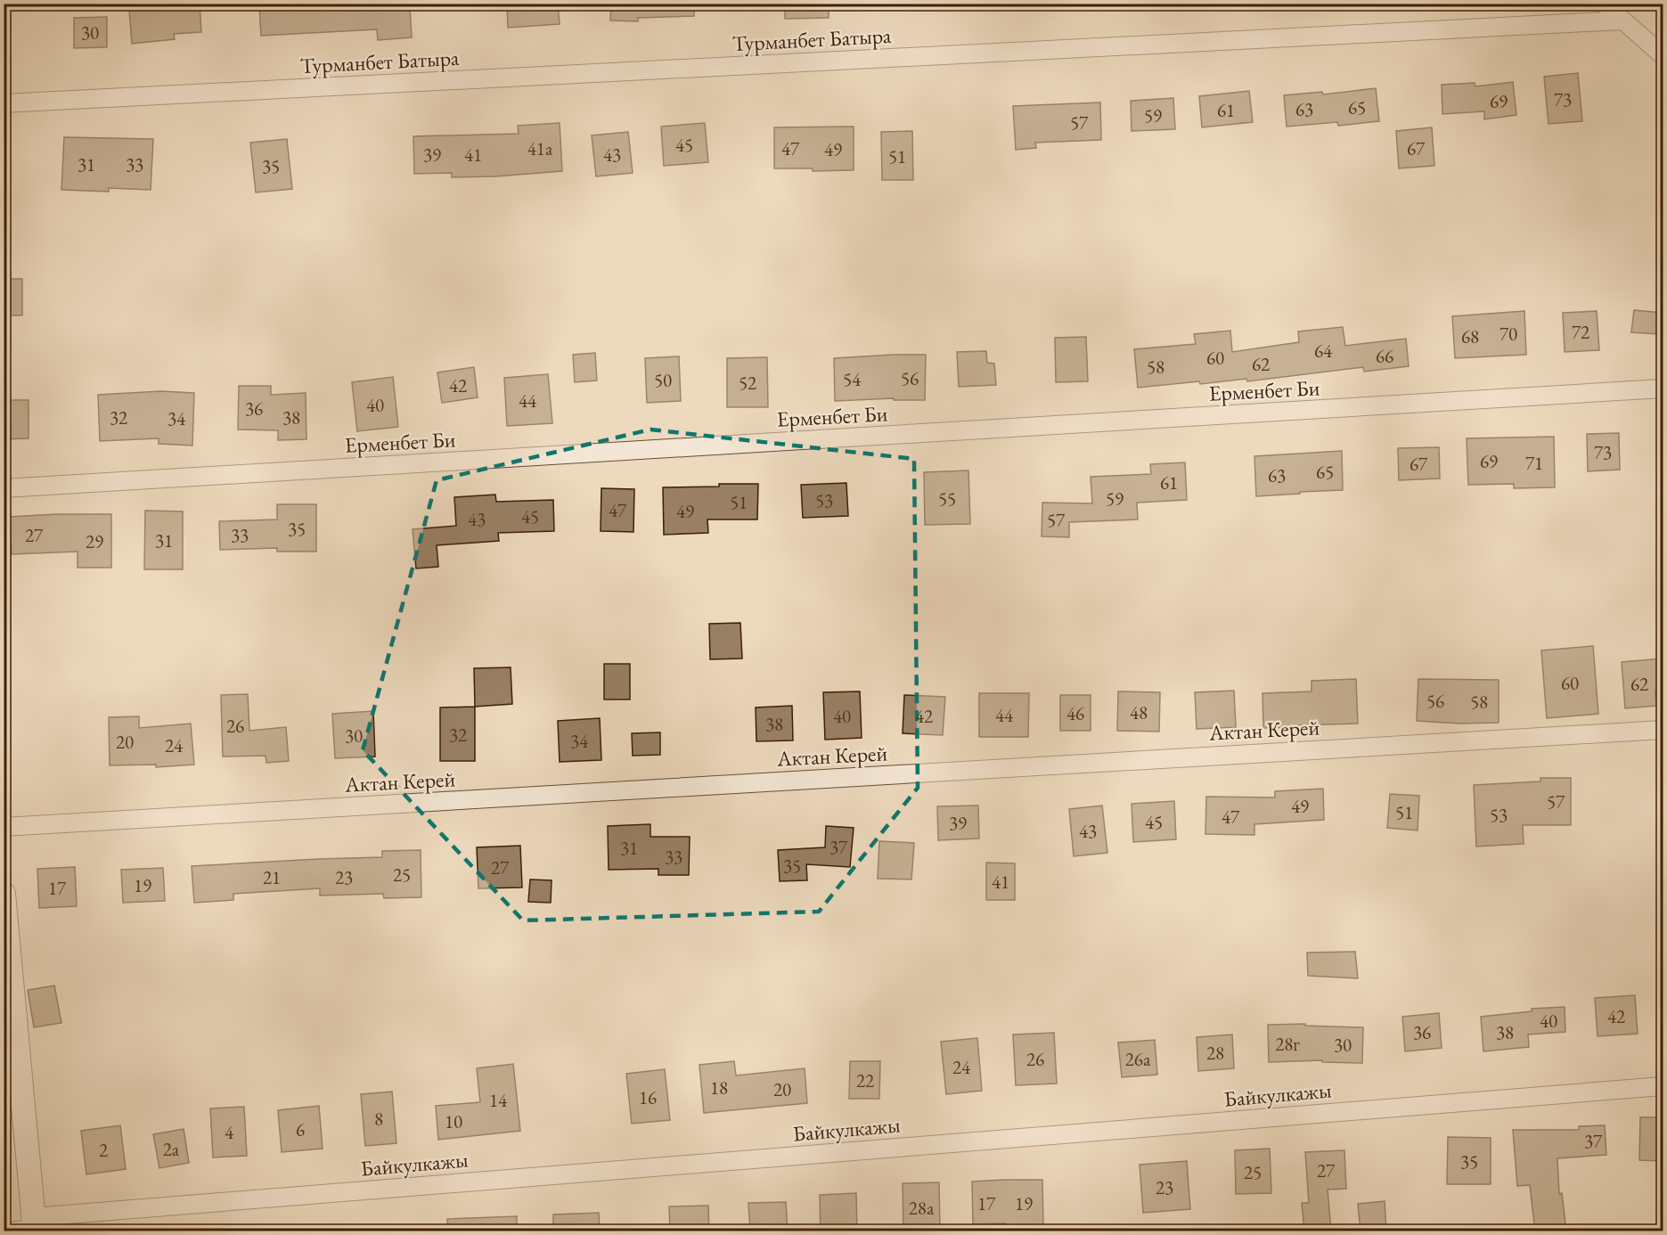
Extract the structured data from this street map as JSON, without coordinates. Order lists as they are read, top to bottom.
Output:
{
  "streets": {
    "street": [
      "Турманбет Батыра",
      "Ерменбет Би",
      "Актан Керей",
      "Байкулкажы"
    ]
  },
  "house_numbers": [
    "30",
    "73",
    "69",
    "65",
    "63",
    "61",
    "59",
    "57",
    "45",
    "41а",
    "47",
    "67",
    "49",
    "39",
    "41",
    "43",
    "51",
    "31",
    "33",
    "35",
    "72",
    "70",
    "68",
    "64",
    "66",
    "60",
    "62",
    "58",
    "56",
    "54",
    "50",
    "52",
    "42",
    "44",
    "40",
    "36",
    "32",
    "38",
    "34",
    "73",
    "69",
    "71",
    "67",
    "65",
    "63",
    "61",
    "55",
    "59",
    "53",
    "51",
    "47",
    "49",
    "45",
    "43",
    "57",
    "35",
    "27",
    "33",
    "31",
    "29",
    "60",
    "62",
    "56",
    "58",
    "48",
    "46",
    "44",
    "40",
    "42",
    "38",
    "26",
    "32",
    "30",
    "34",
    "20",
    "24",
    "57",
    "49",
    "51",
    "53",
    "47",
    "45",
    "39",
    "43",
    "37",
    "31",
    "33",
    "35",
    "27",
    "25",
    "21",
    "23",
    "41",
    "19",
    "17",
    "42",
    "40",
    "36",
    "38",
    "28г",
    "30",
    "28",
    "26",
    "26а",
    "24",
    "22",
    "18",
    "20",
    "16",
    "14",
    "8",
    "10",
    "6",
    "4",
    "37",
    "2а",
    "2",
    "35",
    "27",
    "25",
    "23",
    "17",
    "19",
    "28а"
  ]
}
